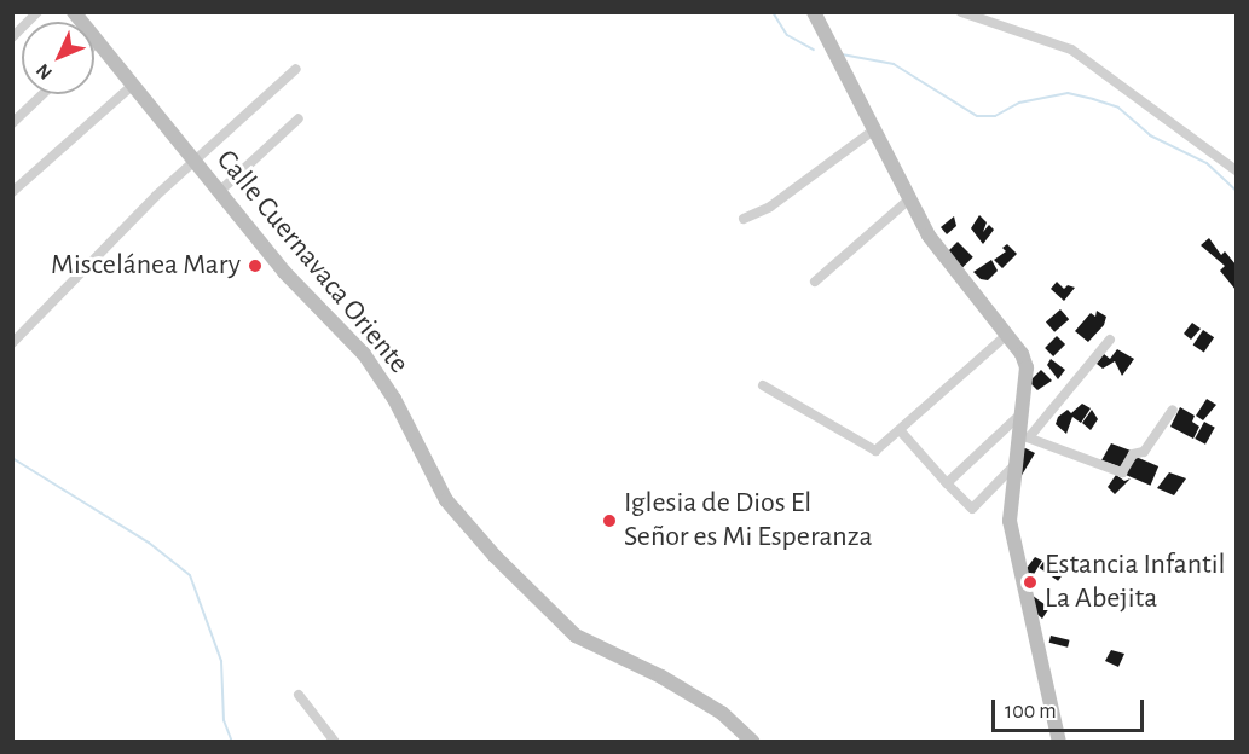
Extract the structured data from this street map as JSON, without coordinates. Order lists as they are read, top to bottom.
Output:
{
  "streets": {
    "main road": ["Calle Cuernavaca Oriente"]
  },
  "places": ["Miscelánea Mary", "Iglesia de Dios El Señor es Mi Esperanza", "Estancia Infantil La Abejita"],
  "scale_bar": "100 m",
  "north": "bottom left"
}
